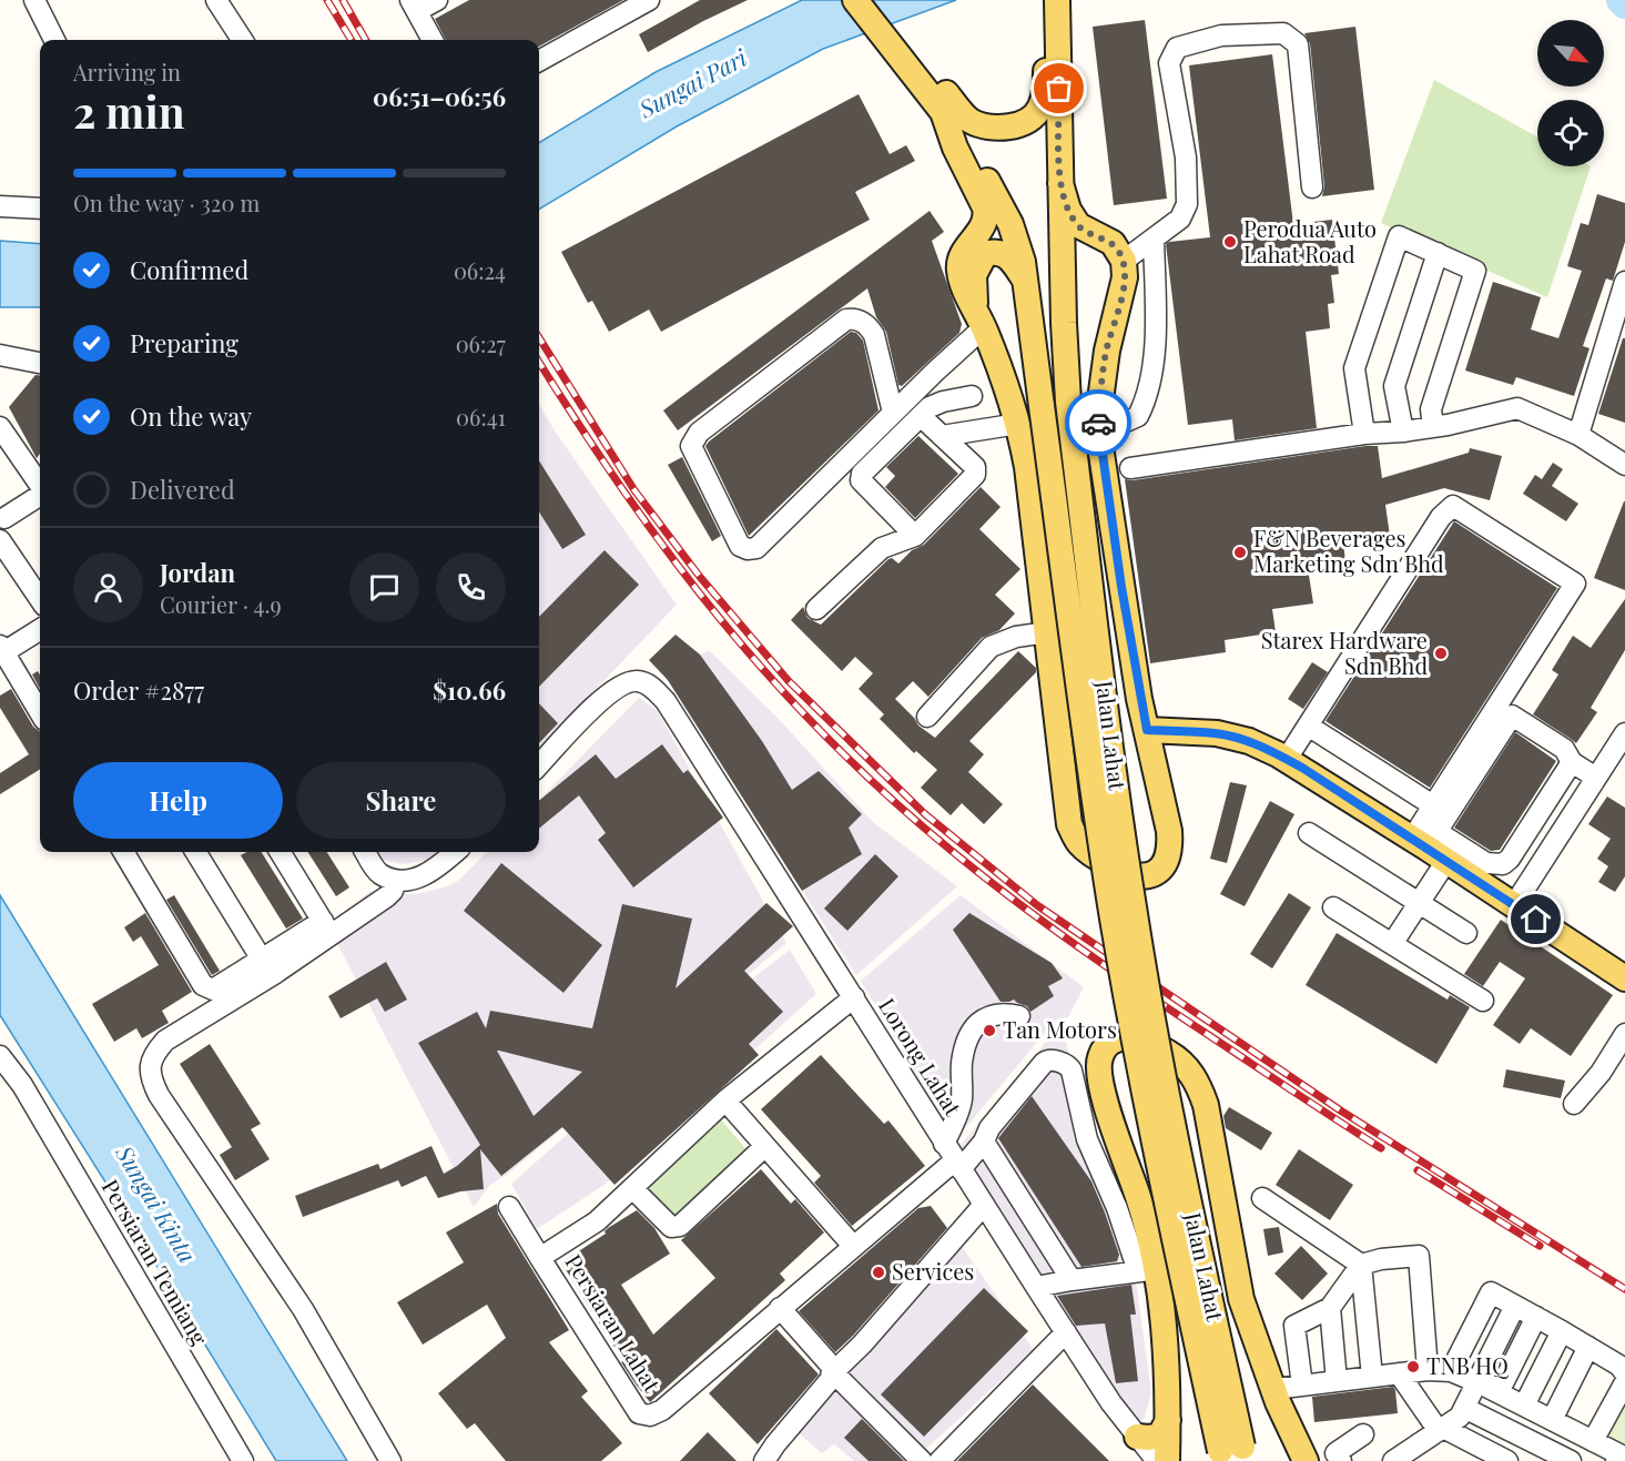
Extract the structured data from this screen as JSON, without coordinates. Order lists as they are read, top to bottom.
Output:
{
  "streets": {
    "main road": ["Jalan Lahat"],
    "street": ["Lorong Lahat", "Persiaran Temiang", "Persiaran Lahat"]
  },
  "crossings": [
    ["Lorong Lahat", "Persiaran Lahat"]
  ],
  "water": ["Sungai Pari", "Sungai Kinta"],
  "places": [
    "Perodua Auto Lahat Road",
    "F&N Beverages Marketing Sdn Bhd",
    "Starex Hardware Sdn Bhd",
    "Tan Motors",
    "Services",
    "TNB HQ"
  ],
  "north": "bottom right",
  "page": {
    "heading": ["2 min", "Arriving in", "06:51–06:56"],
    "panel": [
      "Jordan",
      "Courier · 4.9",
      "Order #2877",
      "$10.66"
    ],
    "bar": "On the way · 320 m",
    "list": [
      ["Confirmed", "06:24"],
      ["Preparing", "06:27"],
      ["On the way", "06:41"],
      "Delivered"
    ],
    "buttons": ["Help", "Share"]
  }
}
